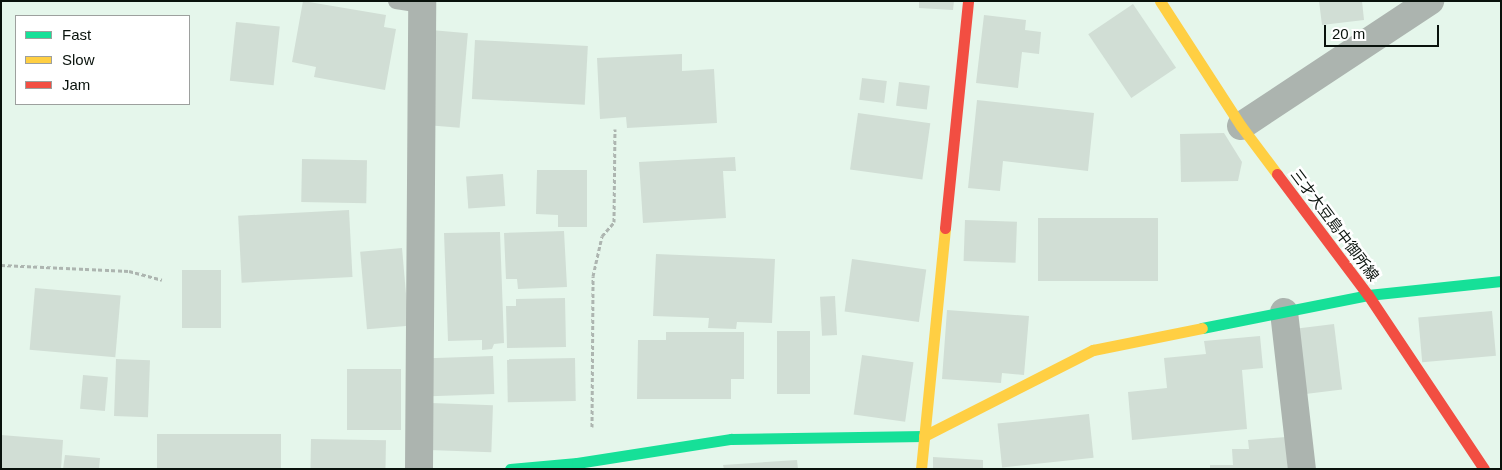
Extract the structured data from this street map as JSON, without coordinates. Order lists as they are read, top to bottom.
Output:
{
  "streets": {
    "street": ["三才大豆島中御所線"]
  },
  "legend": ["Fast", "Slow", "Jam"],
  "scale_bar": "20 m"
}
